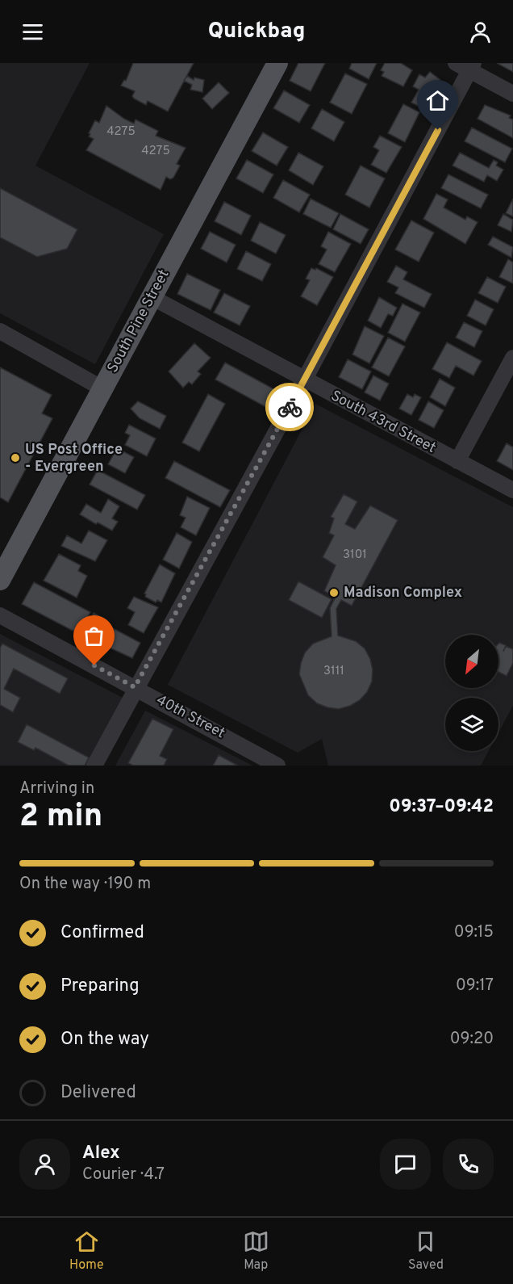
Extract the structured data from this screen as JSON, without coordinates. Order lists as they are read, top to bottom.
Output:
{
  "streets": {
    "main road": ["South Pine Street"],
    "street": ["South 43rd Street", "40th Street"]
  },
  "crossings": [
    ["South Pine Street", "South 43rd Street"]
  ],
  "places": ["US Post Office - Evergreen", "Madison Complex"],
  "house_numbers": [
    "4275",
    "4275",
    "3101",
    "3111"
  ],
  "north": "bottom left",
  "page": {
    "header": "Quickbag",
    "heading": ["2 min", "Arriving in", "09:37–09:42"],
    "panel": ["Alex", "Courier · 4.7"],
    "bar": "On the way · 190 m",
    "list": [
      ["Confirmed", "09:15"],
      ["Preparing", "09:17"],
      ["On the way", "09:20"],
      "Delivered"
    ],
    "tabs": ["Home", "Map", "Saved"]
  }
}
